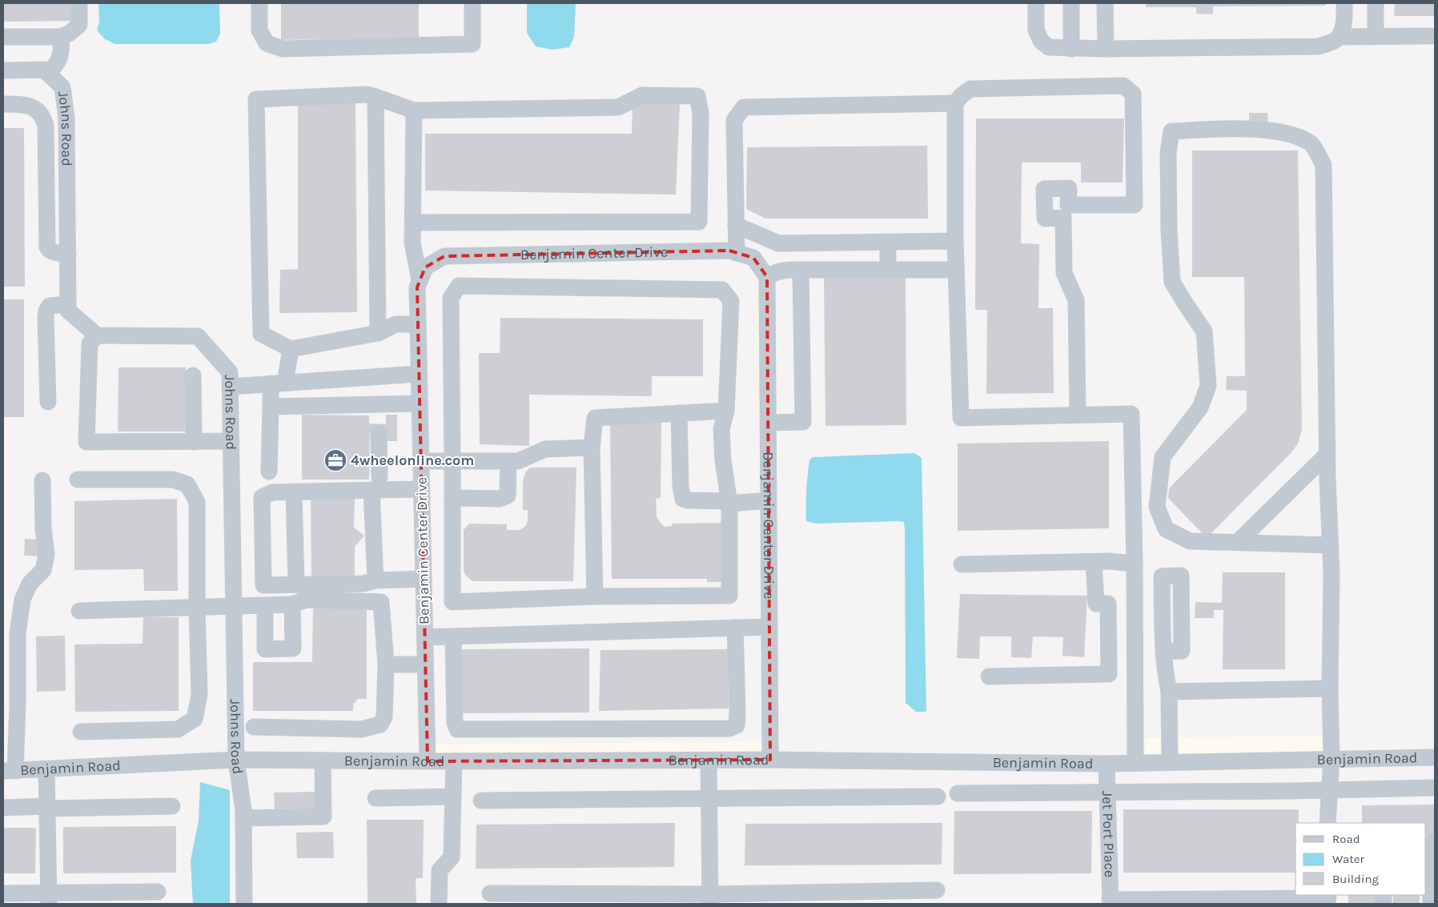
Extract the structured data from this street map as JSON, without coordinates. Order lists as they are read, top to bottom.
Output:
{
  "streets": {
    "street": [
      "Johns Road",
      "Benjamin Center Drive",
      "Benjamin Road",
      "Jet Port Place"
    ]
  },
  "crossings": [
    ["Johns Road", "Benjamin Road"],
    ["Benjamin Center Drive", "Benjamin Road"],
    ["Benjamin Road", "Jet Port Place"]
  ],
  "places": {
    "office": ["4wheelonline.com"]
  },
  "legend": ["Road", "Water", "Building"]
}
